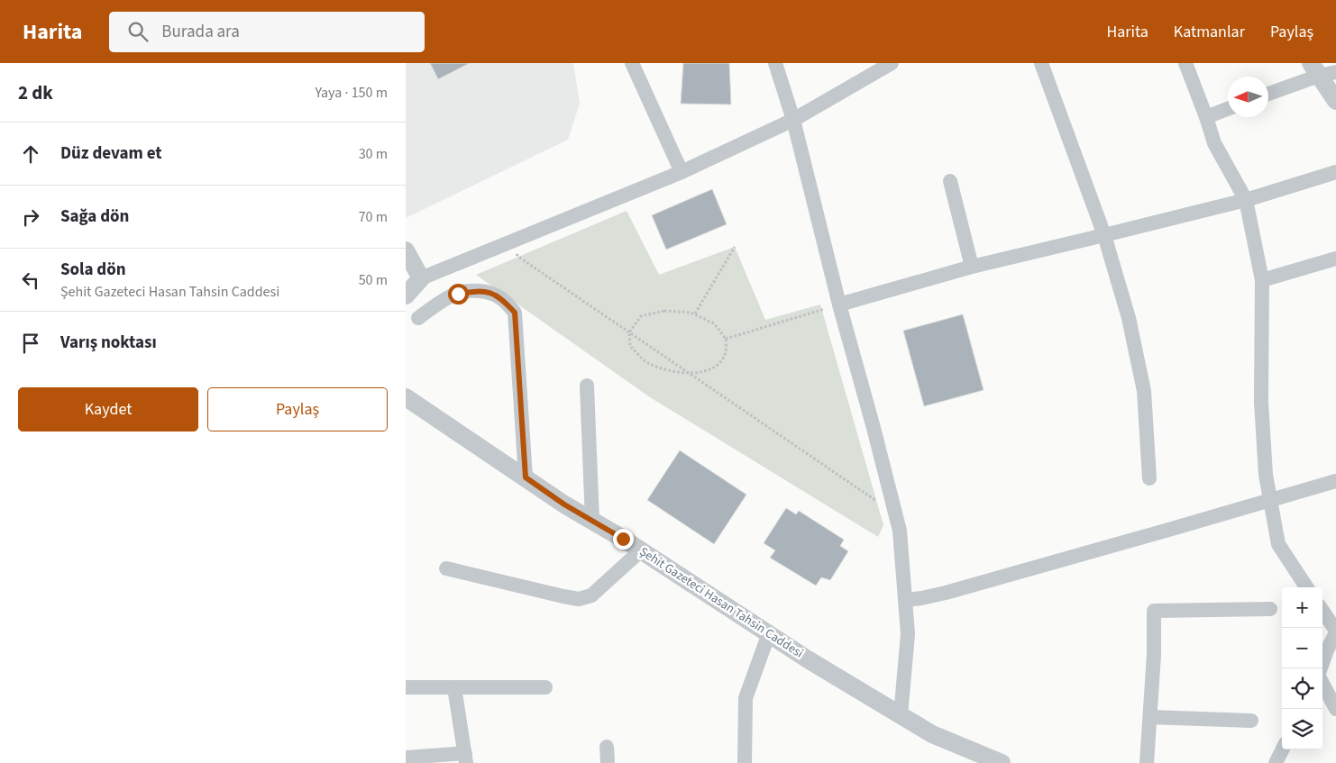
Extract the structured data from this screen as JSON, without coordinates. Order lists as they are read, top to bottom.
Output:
{
  "streets": {
    "street": ["Şehit Gazeteci Hasan Tahsin Caddesi"]
  },
  "north": "left",
  "page": {
    "header": "Harita",
    "search": "Burada ara",
    "nav": ["Harita", "Katmanlar", "Paylaş"],
    "heading": ["2 dk", "Yaya · 150 m"],
    "list": [
      ["Düz devam et", "30 m"],
      ["Sağa dön", "70 m"],
      ["Sola dön", "Şehit Gazeteci Hasan Tahsin Caddesi", "50 m"],
      "Varış noktası"
    ],
    "buttons": ["Kaydet", "Paylaş"],
    "map_buttons": ["+", "−"]
  }
}
